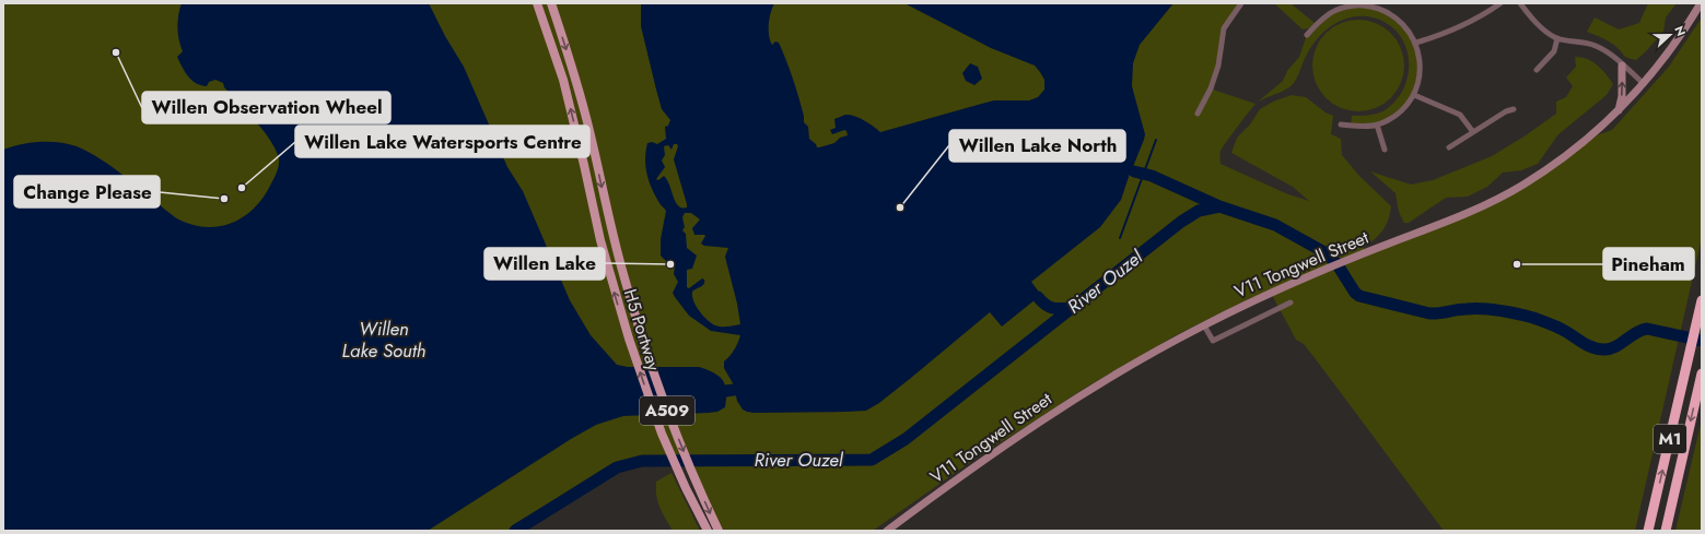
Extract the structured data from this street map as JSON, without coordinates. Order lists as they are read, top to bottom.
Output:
{
  "streets": {
    "highway": ["M1"],
    "main road": ["H5 Portway", "A509"],
    "street": ["V11 Tongwell Street"]
  },
  "water": ["River Ouzel", "Willen Lake South"],
  "places": [
    "Willen Observation Wheel",
    "Willen Lake Watersports Centre",
    "Change Please",
    "Willen Lake North",
    "Willen Lake",
    "Pineham"
  ],
  "north": "right"
}
